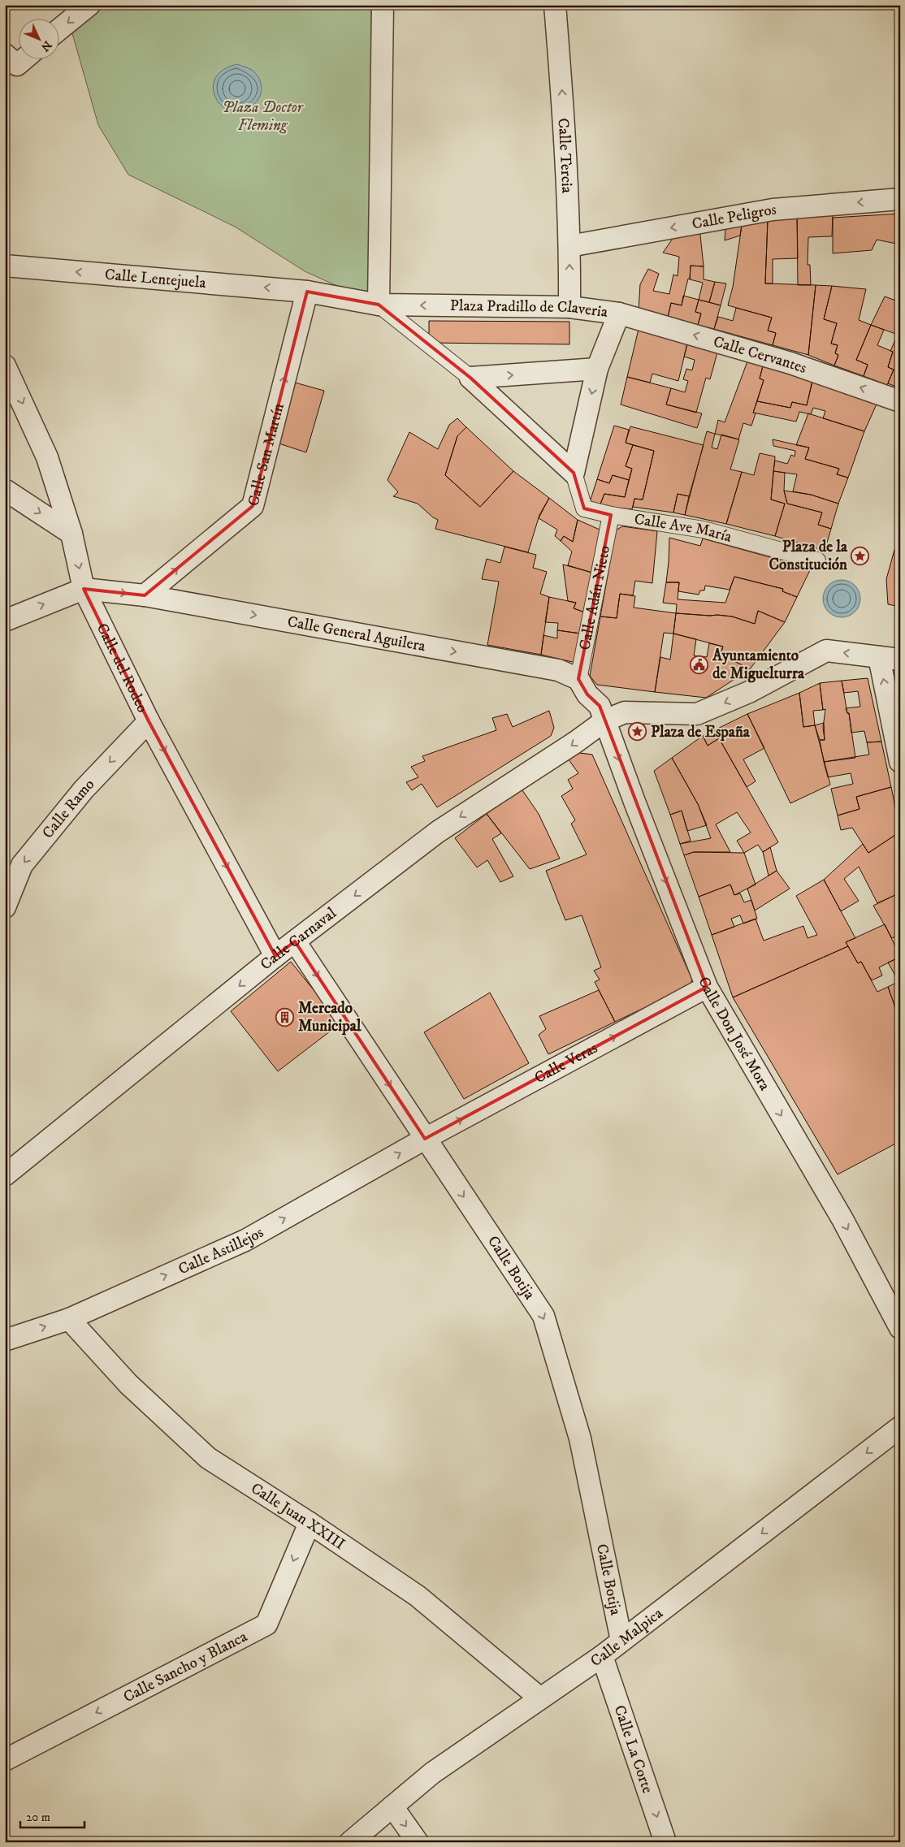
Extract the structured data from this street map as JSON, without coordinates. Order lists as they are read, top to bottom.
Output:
{
  "streets": {
    "street": [
      "Calle Tercia",
      "Calle Peligros",
      "Calle Lentejuela",
      "Plaza Pradillo de Claveria",
      "Calle Cervantes",
      "Calle San Martín",
      "Calle Ave María",
      "Calle Adán Nieto",
      "Calle General Aguilera",
      "Calle del Rodeo",
      "Calle Ramo",
      "Calle Carnaval",
      "Calle Don José Mora",
      "Calle Veras",
      "Calle Astillejos",
      "Calle Botija",
      "Calle Juan XXIII",
      "Calle Malpica",
      "Calle Sancho y Blanca",
      "Calle La Corte"
    ]
  },
  "crossings": [
    ["Calle Tercia", "Calle Peligros"],
    ["Calle Tercia", "Plaza Pradillo de Claveria"],
    ["Calle Lentejuela", "Plaza Pradillo de Claveria"],
    ["Calle Lentejuela", "Calle San Martín"],
    ["Plaza Pradillo de Claveria", "Calle Cervantes"],
    ["Plaza Pradillo de Claveria", "Calle San Martín"],
    ["Plaza Pradillo de Claveria", "Calle Ave María"],
    ["Calle San Martín", "Calle General Aguilera"],
    ["Calle Ave María", "Calle Adán Nieto"],
    ["Calle Adán Nieto", "Calle General Aguilera"],
    ["Calle General Aguilera", "Calle del Rodeo"],
    ["Calle del Rodeo", "Calle Ramo"],
    ["Calle del Rodeo", "Calle Carnaval"],
    ["Calle Carnaval", "Calle Don José Mora"],
    ["Calle Carnaval", "Calle Botija"],
    ["Calle Don José Mora", "Calle Veras"],
    ["Calle Veras", "Calle Astillejos"],
    ["Calle Veras", "Calle Botija"],
    ["Calle Astillejos", "Calle Botija"],
    ["Calle Astillejos", "Calle Juan XXIII"],
    ["Calle Botija", "Calle Malpica"],
    ["Calle Juan XXIII", "Calle Malpica"],
    ["Calle Juan XXIII", "Calle Sancho y Blanca"],
    ["Calle Malpica", "Calle La Corte"]
  ],
  "one_way": [
    "Calle Peligros",
    "Calle Lentejuela",
    "Calle Cervantes",
    "Calle San Martín",
    "Calle General Aguilera",
    "Calle del Rodeo",
    "Calle Ramo",
    "Calle Carnaval",
    "Calle Don José Mora",
    "Calle Veras",
    "Calle Astillejos",
    "Calle Botija",
    "Calle Malpica",
    "Calle Sancho y Blanca",
    "Calle La Corte"
  ],
  "parks": ["Plaza Doctor Fleming"],
  "places": {
    "place": ["Plaza de la Constitución", "Plaza de España"],
    "public building": ["Ayuntamiento de Miguelturra"],
    "building": ["Mercado Municipal"]
  },
  "scale_bar": "20 m",
  "north": "bottom right"
}
